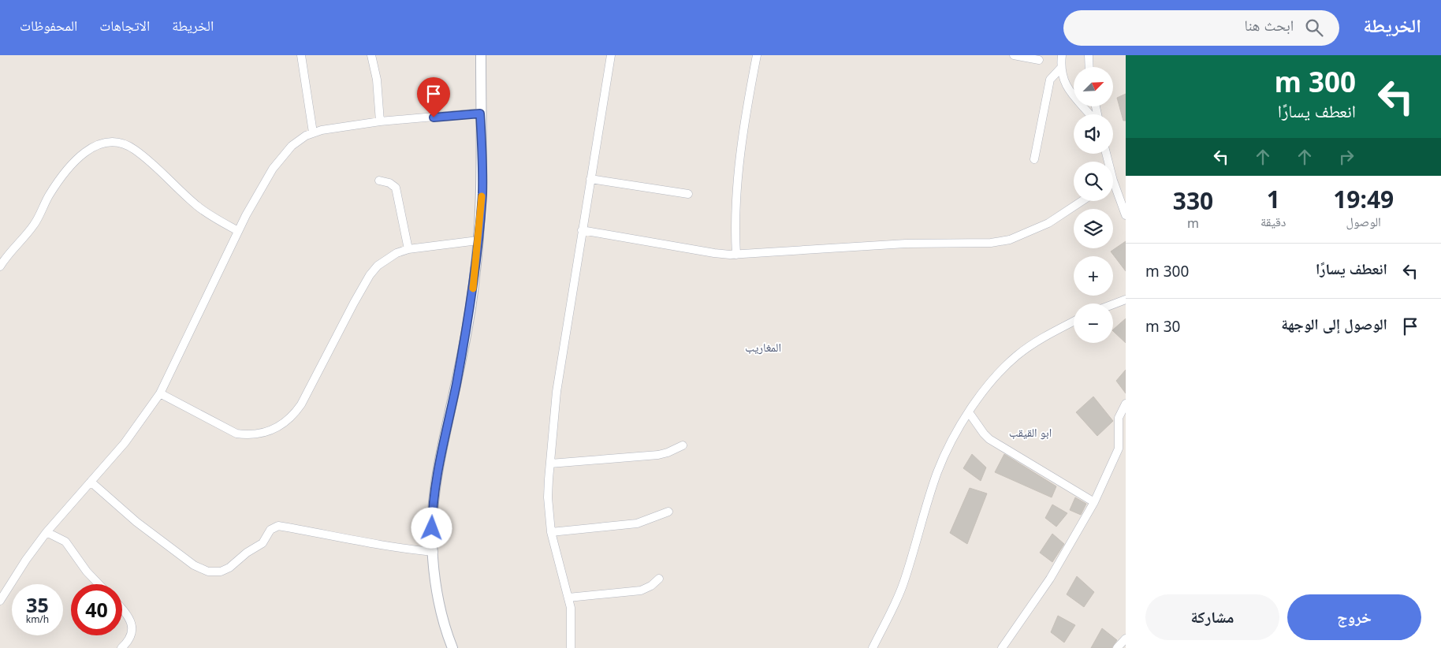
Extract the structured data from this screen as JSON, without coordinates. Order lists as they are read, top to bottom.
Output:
{
  "districts": ["المغاريب", "ابو القيقب"],
  "north": "top right",
  "page": {
    "header": "الخريطة",
    "search": "ابحث هنا",
    "nav": ["الخريطة", "الاتجاهات", "المحفوظات"],
    "turn": ["300 m", "انعطف يسارًا"],
    "map_buttons": ["+", "−"],
    "eta": [
      "19:49",
      "الوصول",
      "1",
      "دقيقة",
      "330",
      "m"
    ],
    "list": [
      {
        "name": "انعطف يسارًا",
        "value": "300 m"
      },
      {
        "name": "الوصول إلى الوجهة",
        "value": "30 m"
      }
    ],
    "speed": "35 km/h",
    "limit": "40",
    "buttons": ["خروج", "مشاركة"]
  }
}
